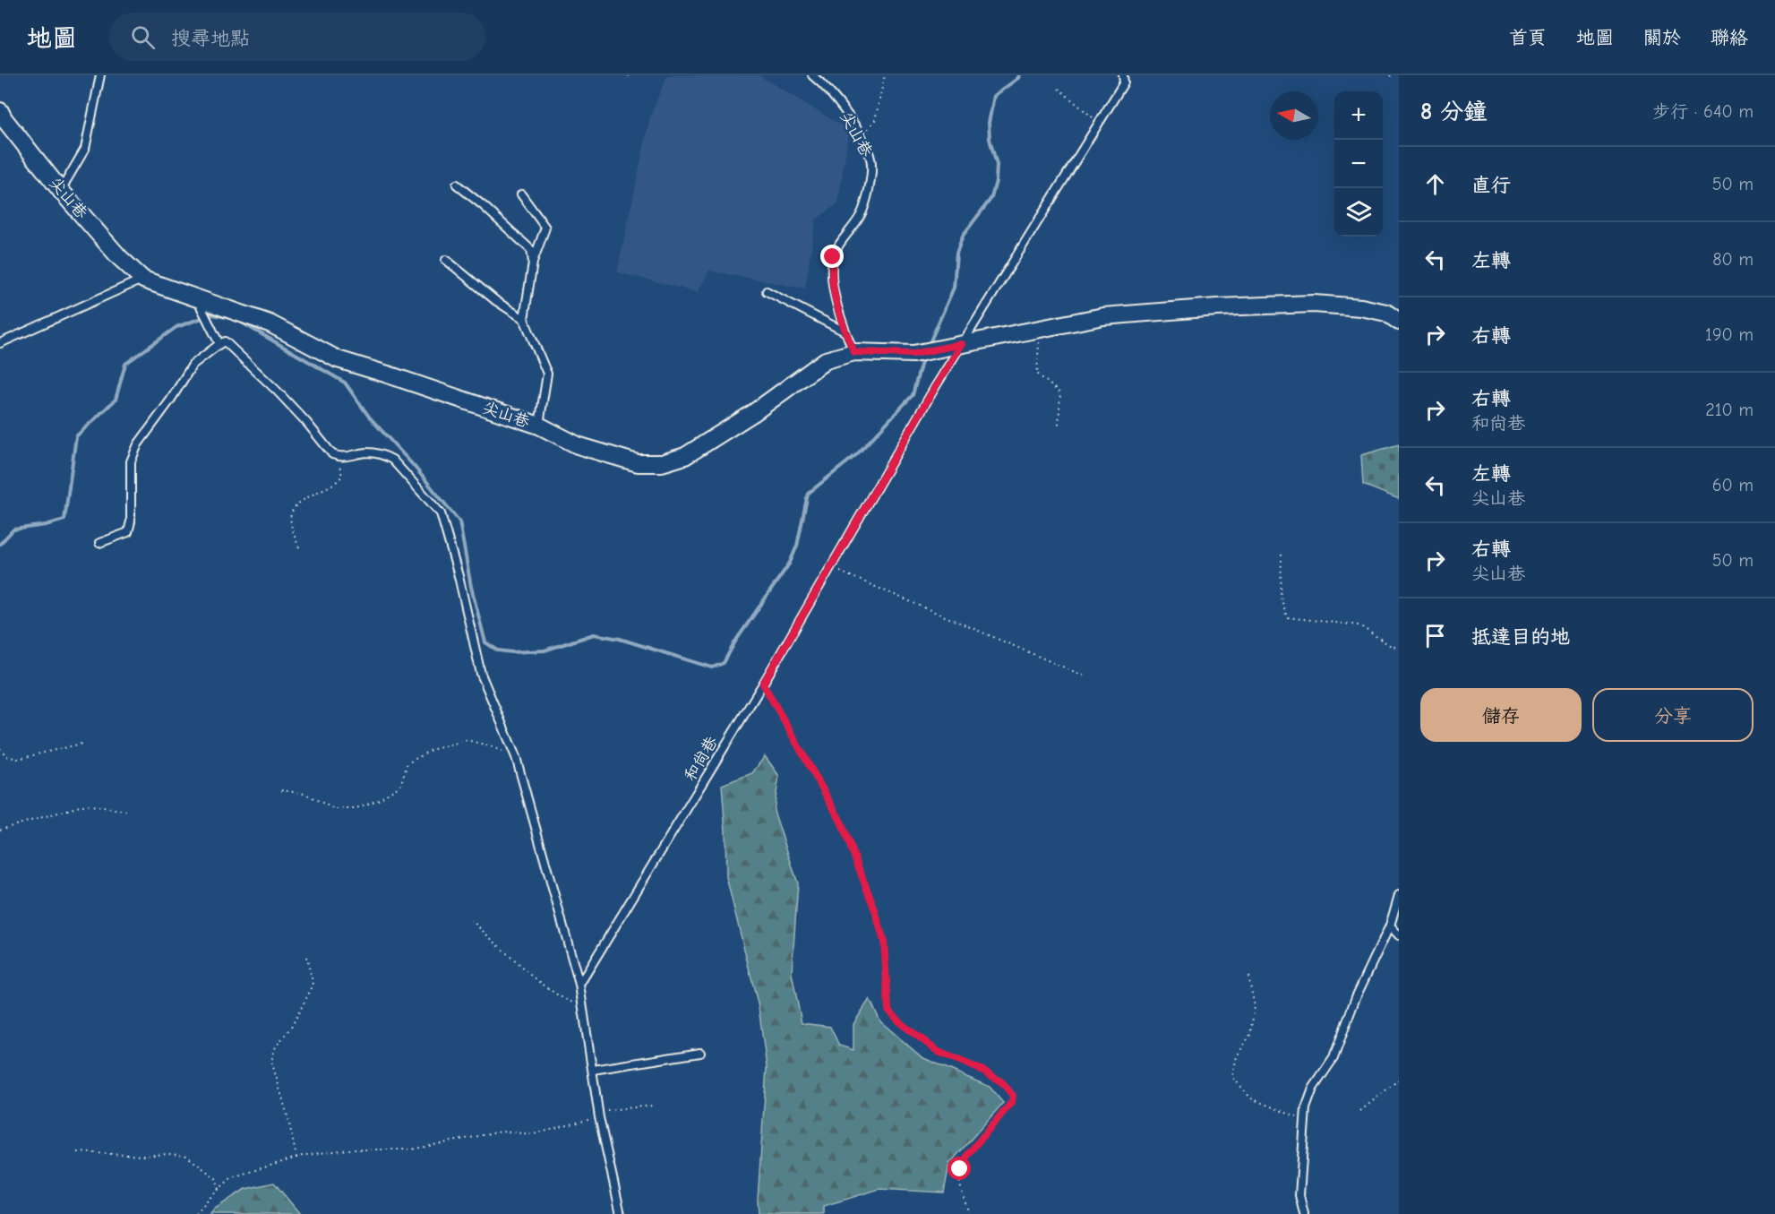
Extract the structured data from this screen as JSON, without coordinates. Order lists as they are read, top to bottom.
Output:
{
  "streets": {
    "street": ["尖山巷"],
    "lane": ["和尚巷"]
  },
  "crossings": [
    ["尖山巷", "和尚巷"]
  ],
  "north": "left",
  "page": {
    "header": "地圖",
    "search": "搜尋地點",
    "nav": [
      "首頁",
      "地圖",
      "關於",
      "聯絡"
    ],
    "heading": ["8 分鐘", "步行 · 640 m"],
    "map_buttons": ["+", "−"],
    "list": [
      ["直行", "50 m"],
      ["左轉", "80 m"],
      ["右轉", "190 m"],
      ["右轉", "和尚巷", "210 m"],
      ["左轉", "尖山巷", "60 m"],
      ["右轉", "尖山巷", "50 m"],
      "抵達目的地"
    ],
    "buttons": ["儲存", "分享"]
  }
}
